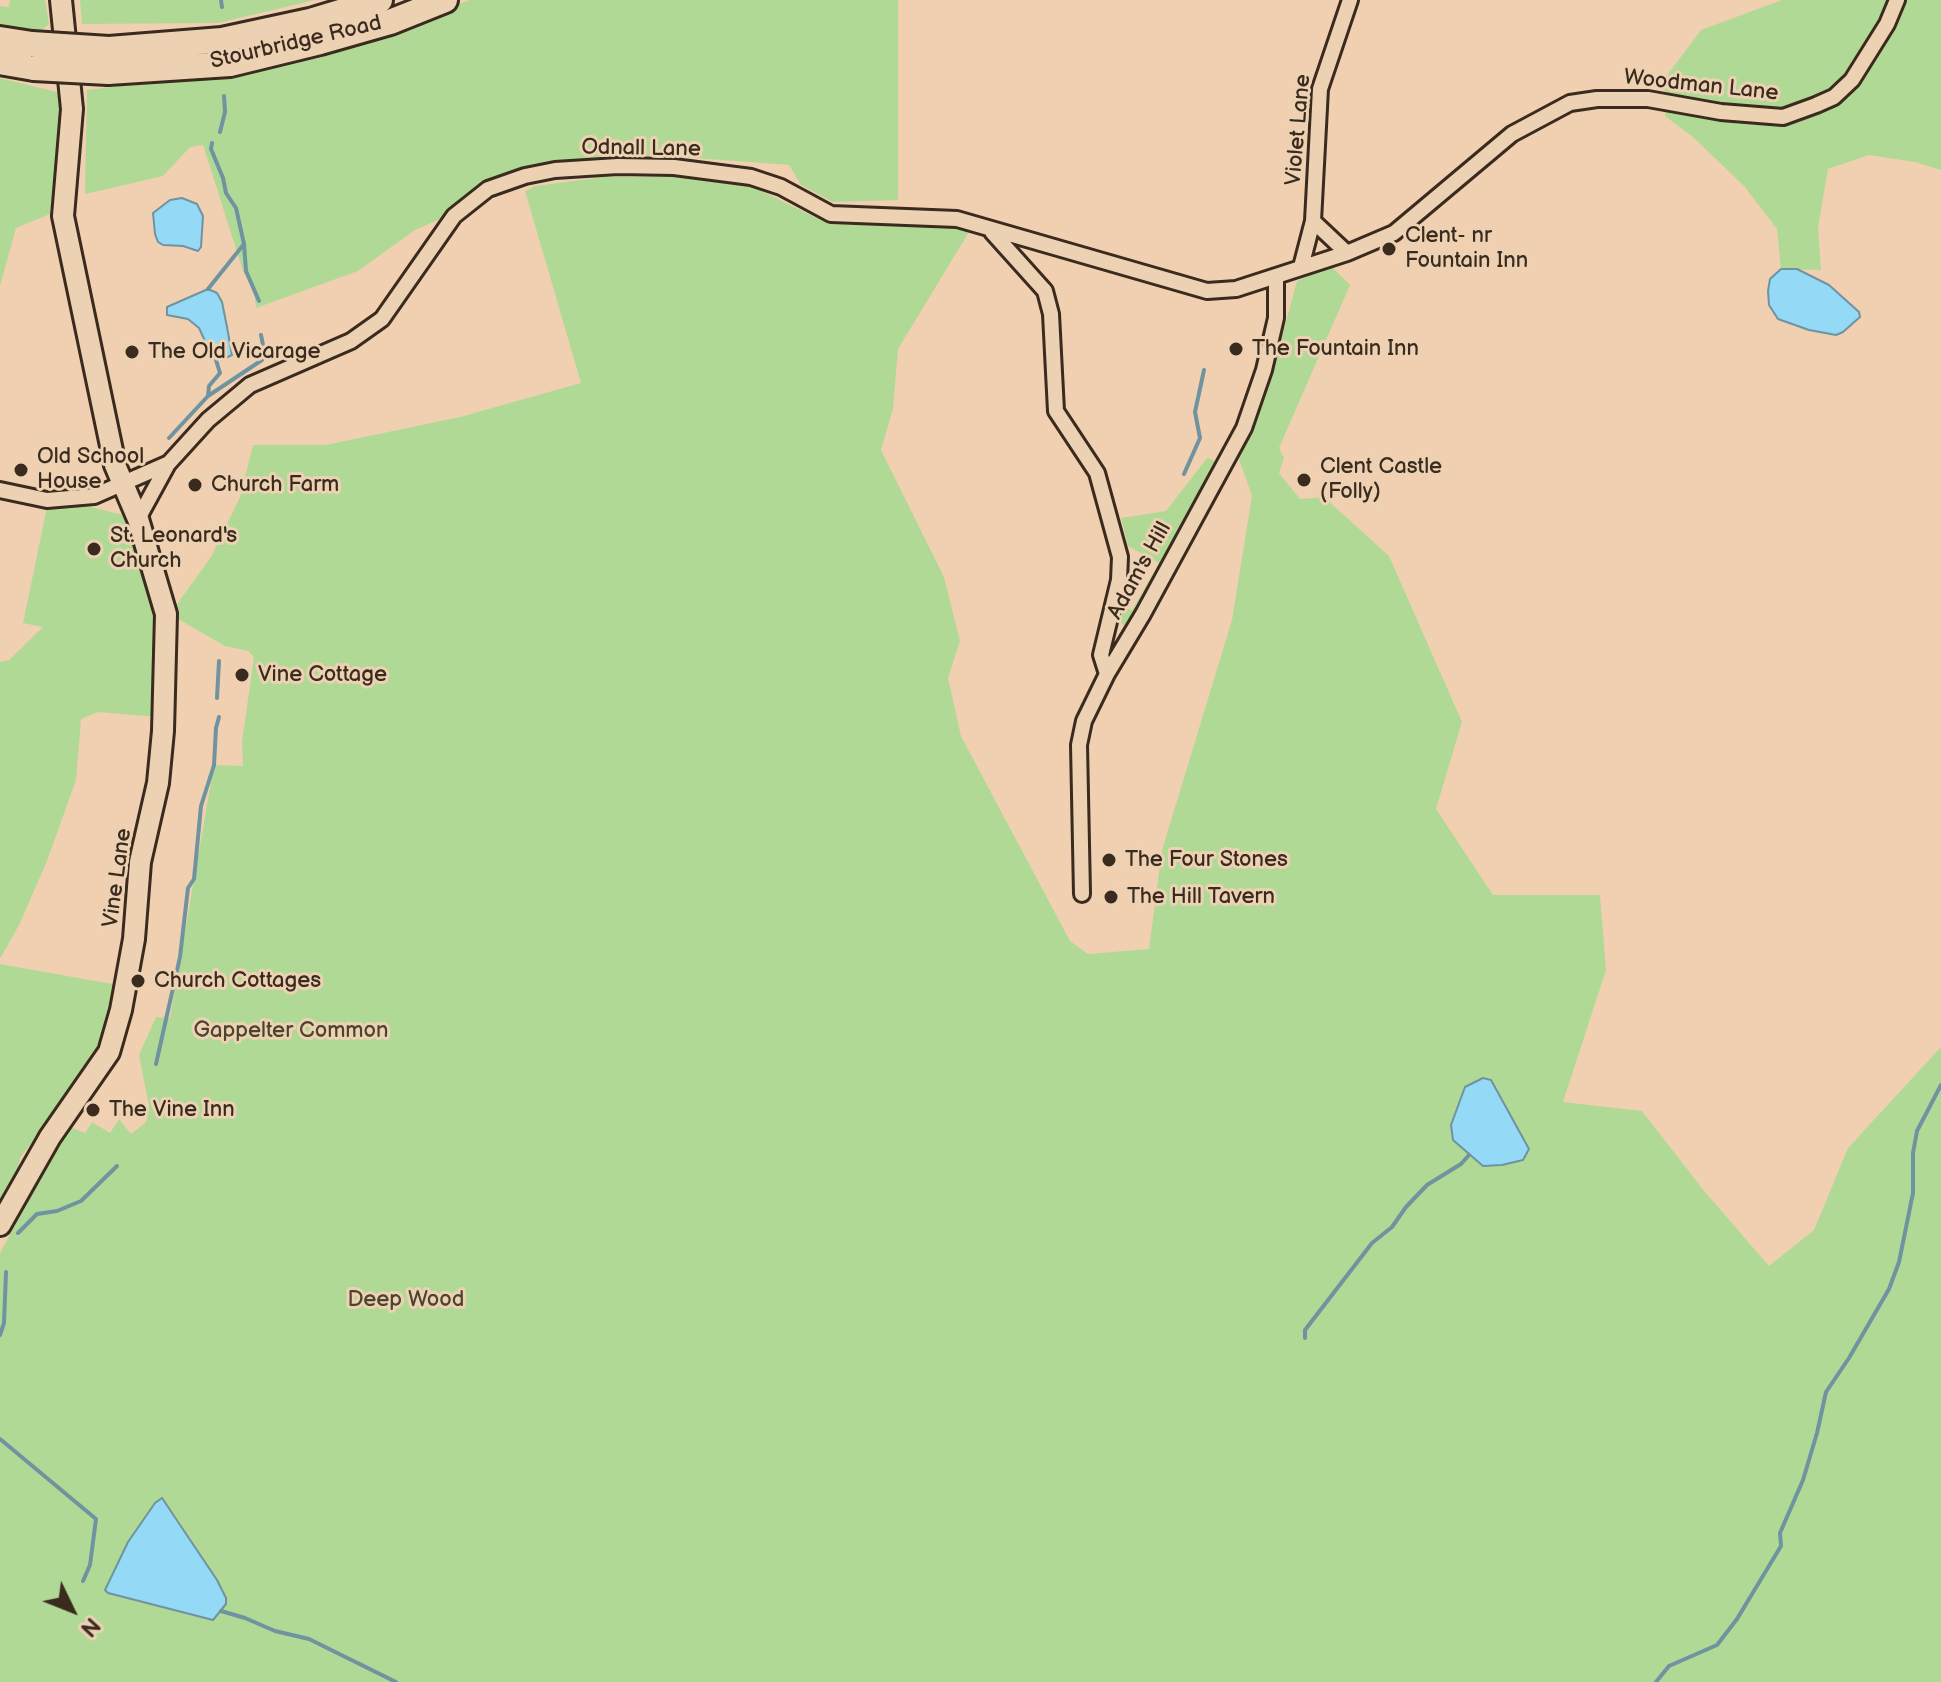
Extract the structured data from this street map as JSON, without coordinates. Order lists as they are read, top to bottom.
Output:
{
  "streets": {
    "highway": ["Stourbridge Road"],
    "street": [
      "Woodman Lane",
      "Violet Lane",
      "Odnall Lane",
      "Adam's Hill",
      "Vine Lane"
    ]
  },
  "crossings": [
    ["Woodman Lane", "Violet Lane"],
    ["Woodman Lane", "Odnall Lane"],
    ["Violet Lane", "Odnall Lane"],
    ["Odnall Lane", "Adam's Hill"],
    ["Odnall Lane", "Vine Lane"]
  ],
  "parks": ["Gappelter Common", "Deep Wood"],
  "places": [
    "Clent- nr Fountain Inn",
    "The Fountain Inn",
    "The Old Vicarage",
    "Old School House",
    "Clent Castle (Folly)",
    "Church Farm",
    "St. Leonard's Church",
    "Vine Cottage",
    "The Four Stones",
    "The Hill Tavern",
    "Church Cottages",
    "The Vine Inn"
  ],
  "north": "bottom right"
}
